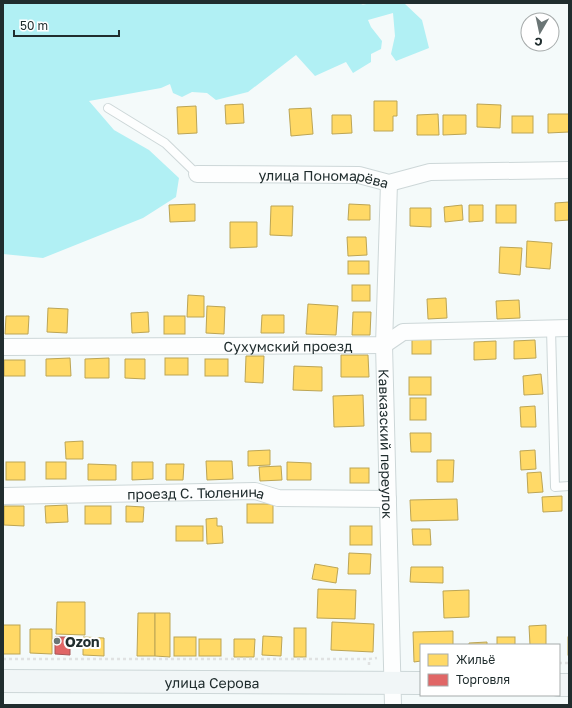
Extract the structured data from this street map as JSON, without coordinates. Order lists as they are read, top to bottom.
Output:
{
  "streets": {
    "main road": ["улица Серова"],
    "street": [
      "улица Пономарёва",
      "Сухумский проезд",
      "Кавказский переулок",
      "проезд С. Тюленина"
    ]
  },
  "crossings": [
    ["улица Пономарёва", "Кавказский переулок"],
    ["Сухумский проезд", "Кавказский переулок"],
    ["Кавказский переулок", "проезд С. Тюленина"],
    ["Кавказский переулок", "улица Серова"]
  ],
  "places": ["Ozon"],
  "legend": ["Жильё", "Торговля"],
  "scale_bar": "50 m",
  "north": "bottom"
}
